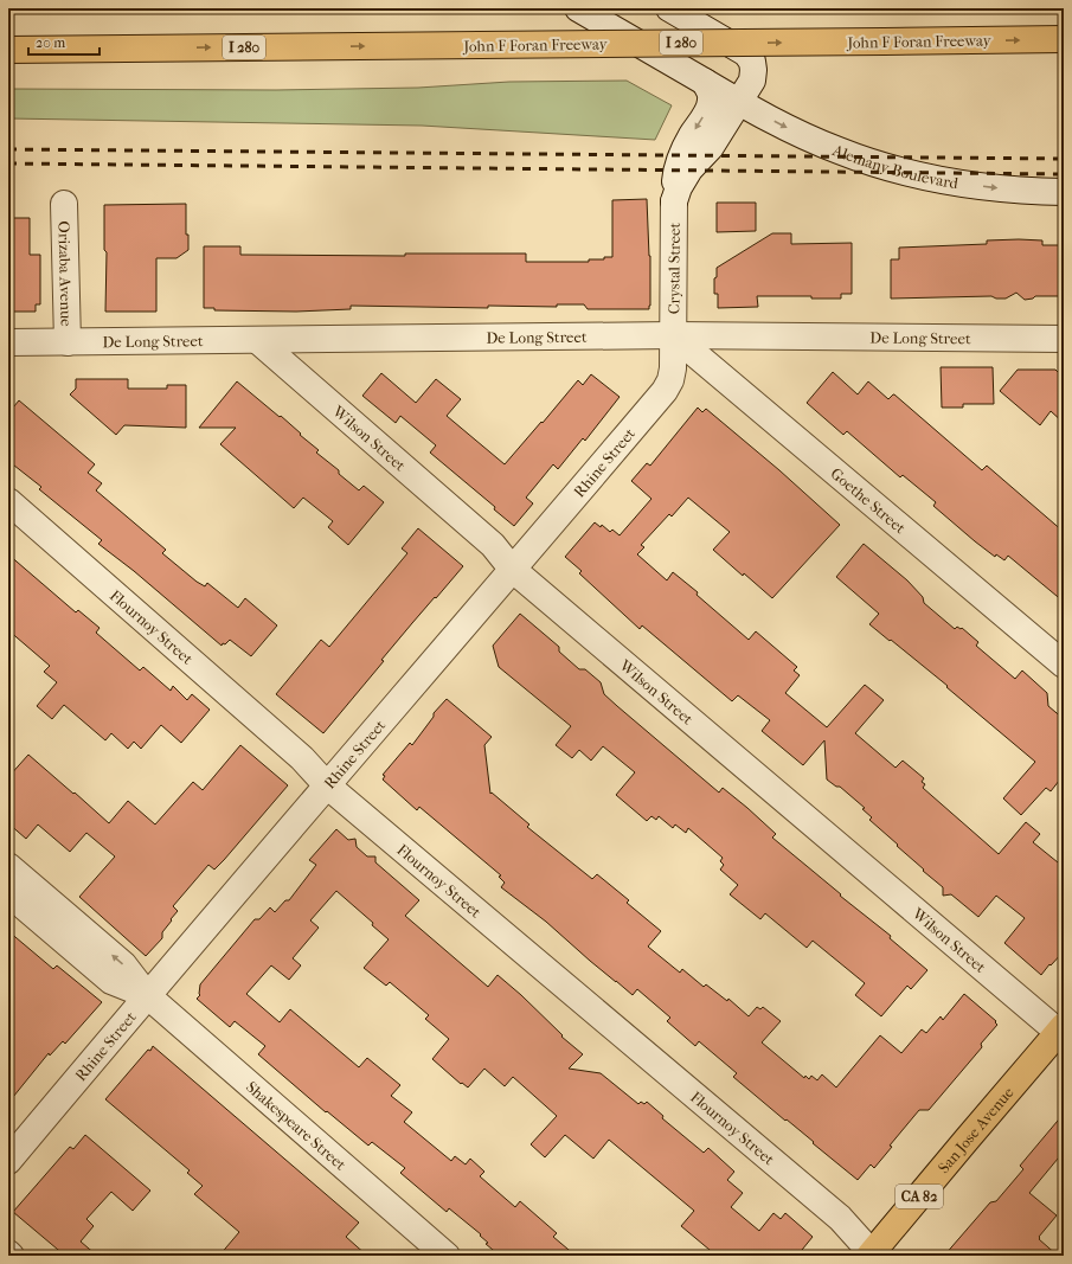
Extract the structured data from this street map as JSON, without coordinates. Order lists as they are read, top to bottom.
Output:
{
  "streets": {
    "main road": [
      "John F Foran Freeway",
      "I 280",
      "San Jose Avenue",
      "CA 82"
    ],
    "street": [
      "Alemany Boulevard",
      "Crystal Street",
      "Orizaba Avenue",
      "De Long Street",
      "Wilson Street",
      "Rhine Street",
      "Goethe Street",
      "Flournoy Street",
      "Shakespeare Street"
    ]
  },
  "crossings": [
    ["Alemany Boulevard", "Crystal Street"],
    ["Crystal Street", "De Long Street"],
    ["Crystal Street", "Rhine Street"],
    ["Crystal Street", "Goethe Street"],
    ["Orizaba Avenue", "De Long Street"],
    ["De Long Street", "Wilson Street"],
    ["De Long Street", "Rhine Street"],
    ["De Long Street", "Goethe Street"],
    ["Wilson Street", "Rhine Street"],
    ["Wilson Street", "San Jose Avenue"],
    ["Rhine Street", "Goethe Street"],
    ["Rhine Street", "Flournoy Street"],
    ["Rhine Street", "Shakespeare Street"],
    ["Flournoy Street", "San Jose Avenue"]
  ],
  "one_way": ["John F Foran Freeway", "Alemany Boulevard"],
  "scale_bar": "20 m"
}
